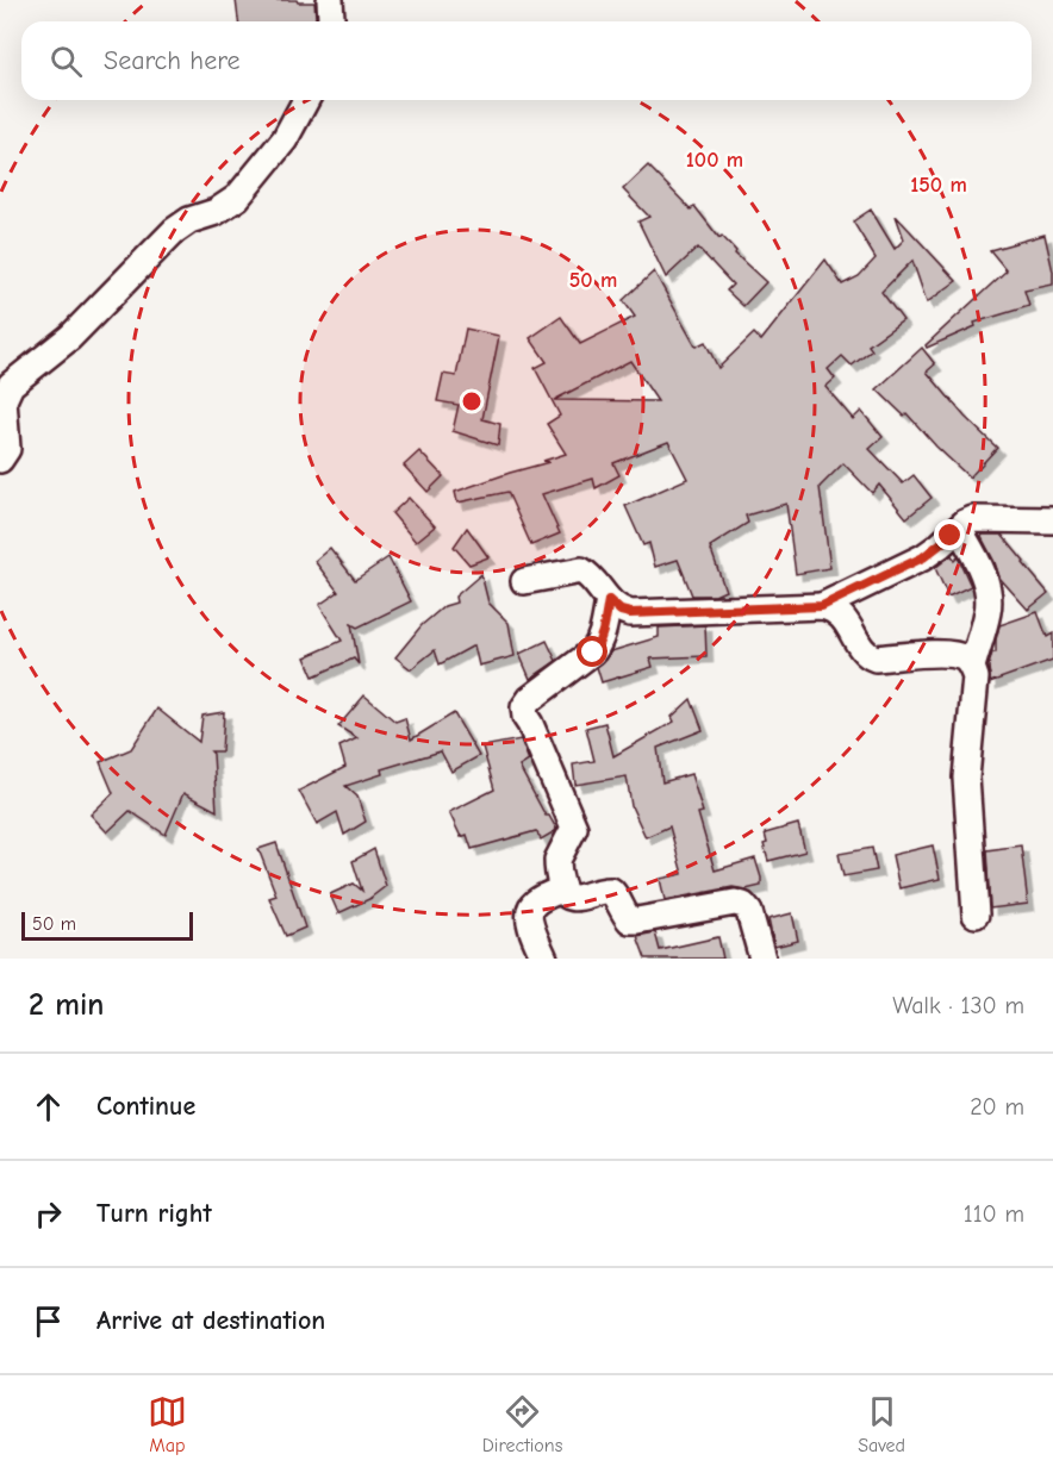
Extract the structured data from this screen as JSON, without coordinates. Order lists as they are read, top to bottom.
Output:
{
  "scale_bar": "50 m",
  "page": {
    "search": "Search here",
    "scale": "50 m",
    "heading": ["2 min", "Walk · 130 m"],
    "list": [
      ["Continue", "20 m"],
      ["Turn right", "110 m"],
      "Arrive at destination"
    ],
    "nav": ["Map", "Directions", "Saved"]
  },
  "rings": ["100 m", "150 m", "50 m"]
}
